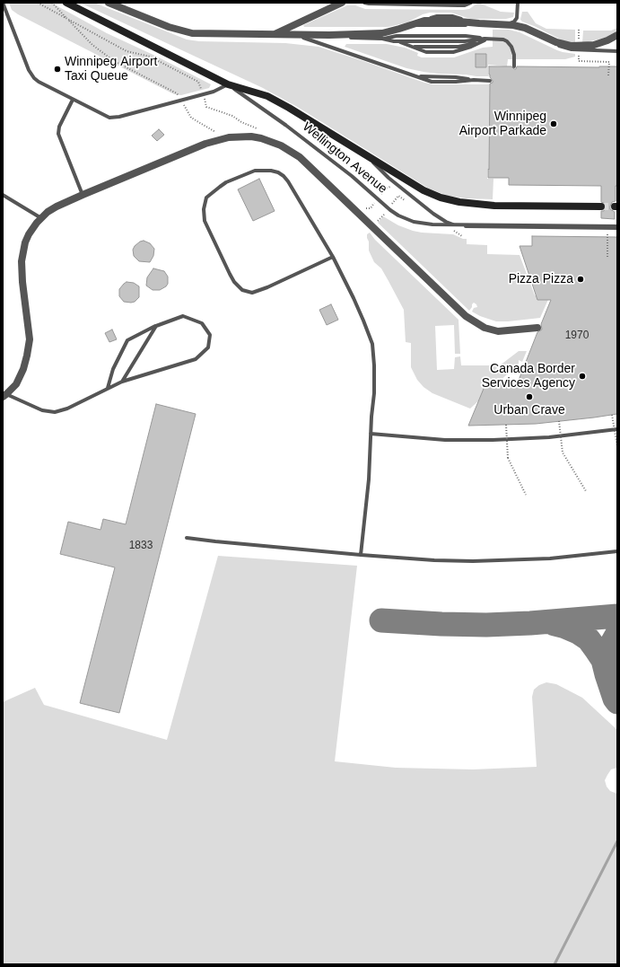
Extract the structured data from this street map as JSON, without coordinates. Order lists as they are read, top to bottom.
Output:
{
  "streets": {
    "main road": ["Wellington Avenue"]
  },
  "places": [
    "Winnipeg Airport Taxi Queue",
    "Winnipeg Airport Parkade",
    "Pizza Pizza",
    "Canada Border Services Agency",
    "Urban Crave"
  ],
  "house_numbers": ["1970", "1833"]
}
